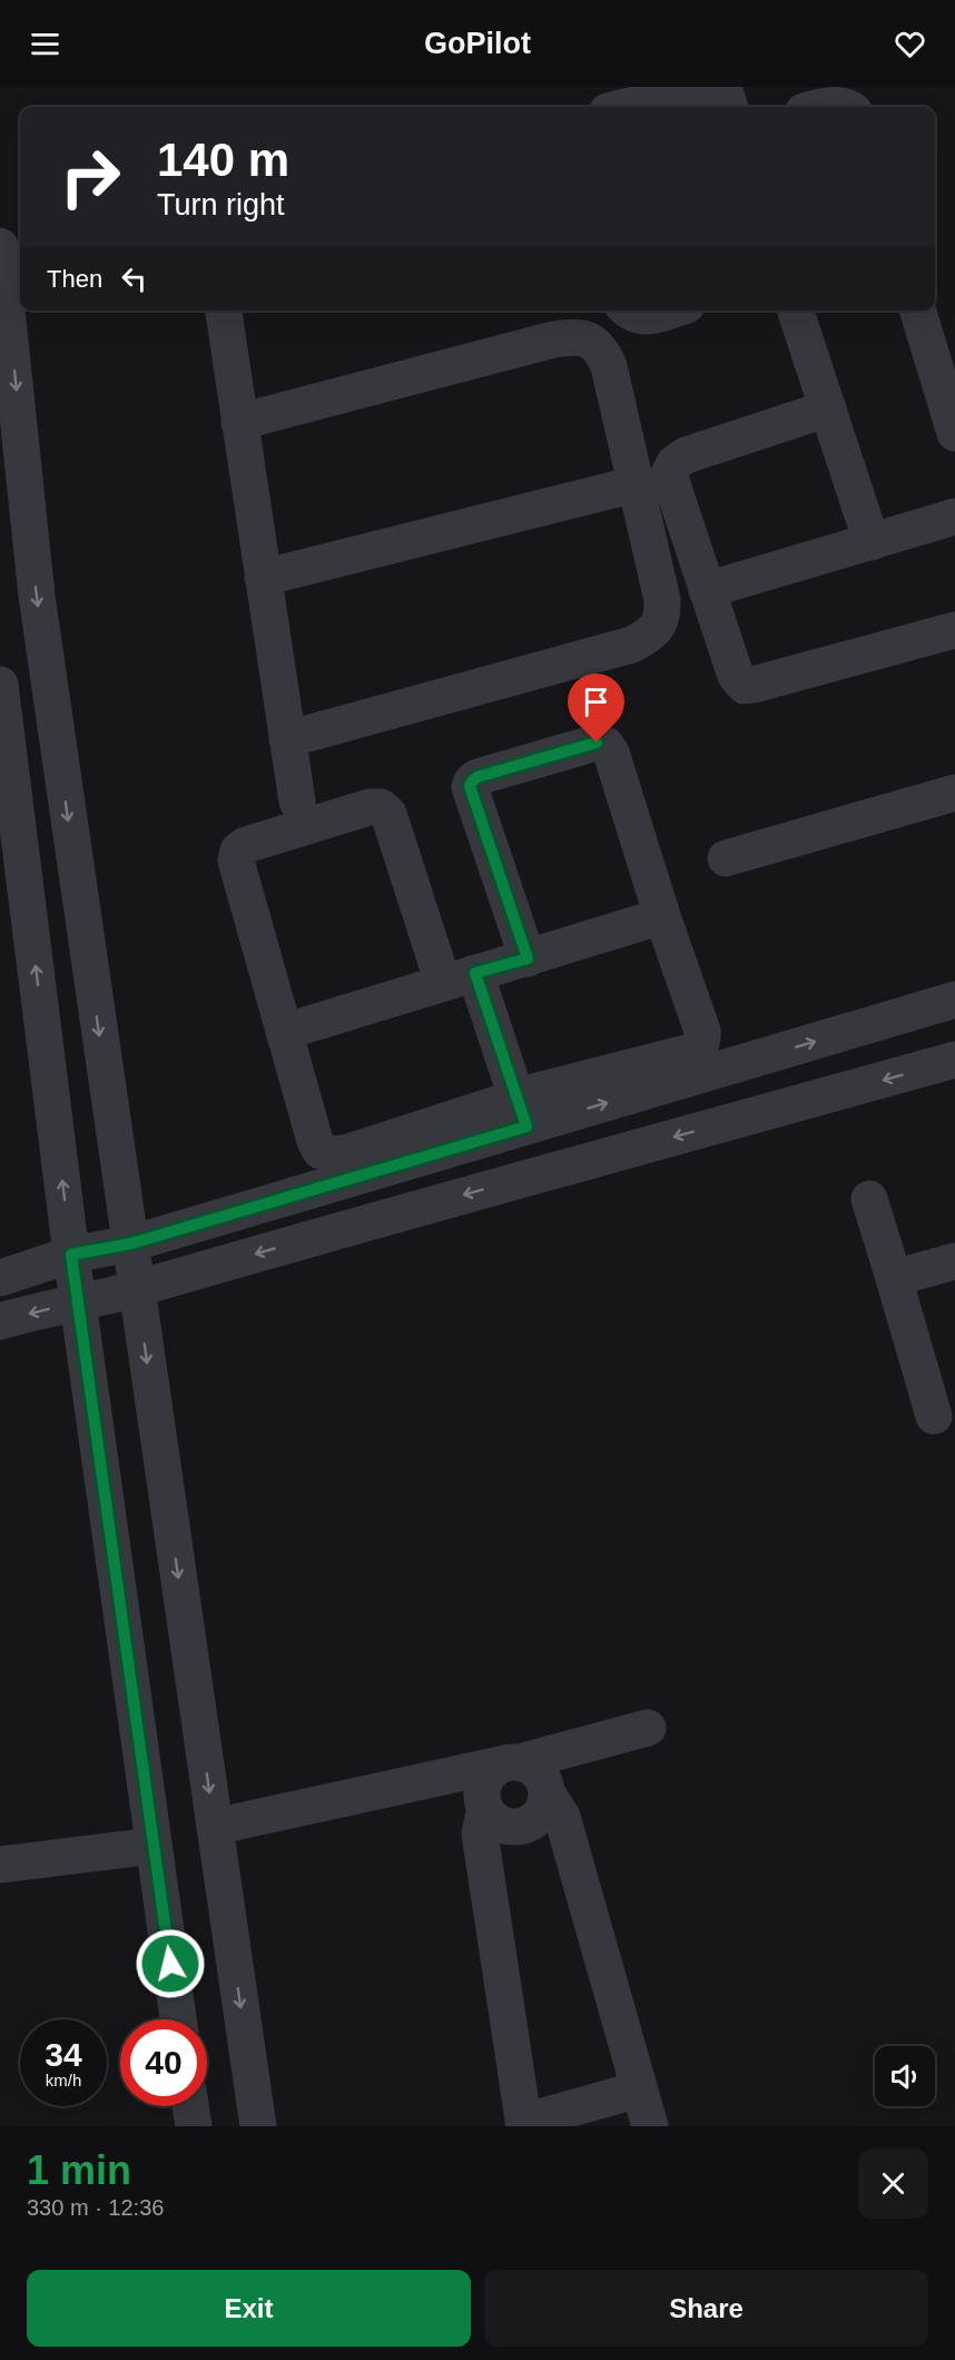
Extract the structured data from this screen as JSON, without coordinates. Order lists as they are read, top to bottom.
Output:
{
  "page": {
    "header": "GoPilot",
    "turn": ["140 m", "Turn right"],
    "then": "Then",
    "speed": "34 km/h",
    "limit": "40",
    "heading": ["1 min", "330 m · 12:36"],
    "buttons": ["Exit", "Share"]
  }
}
